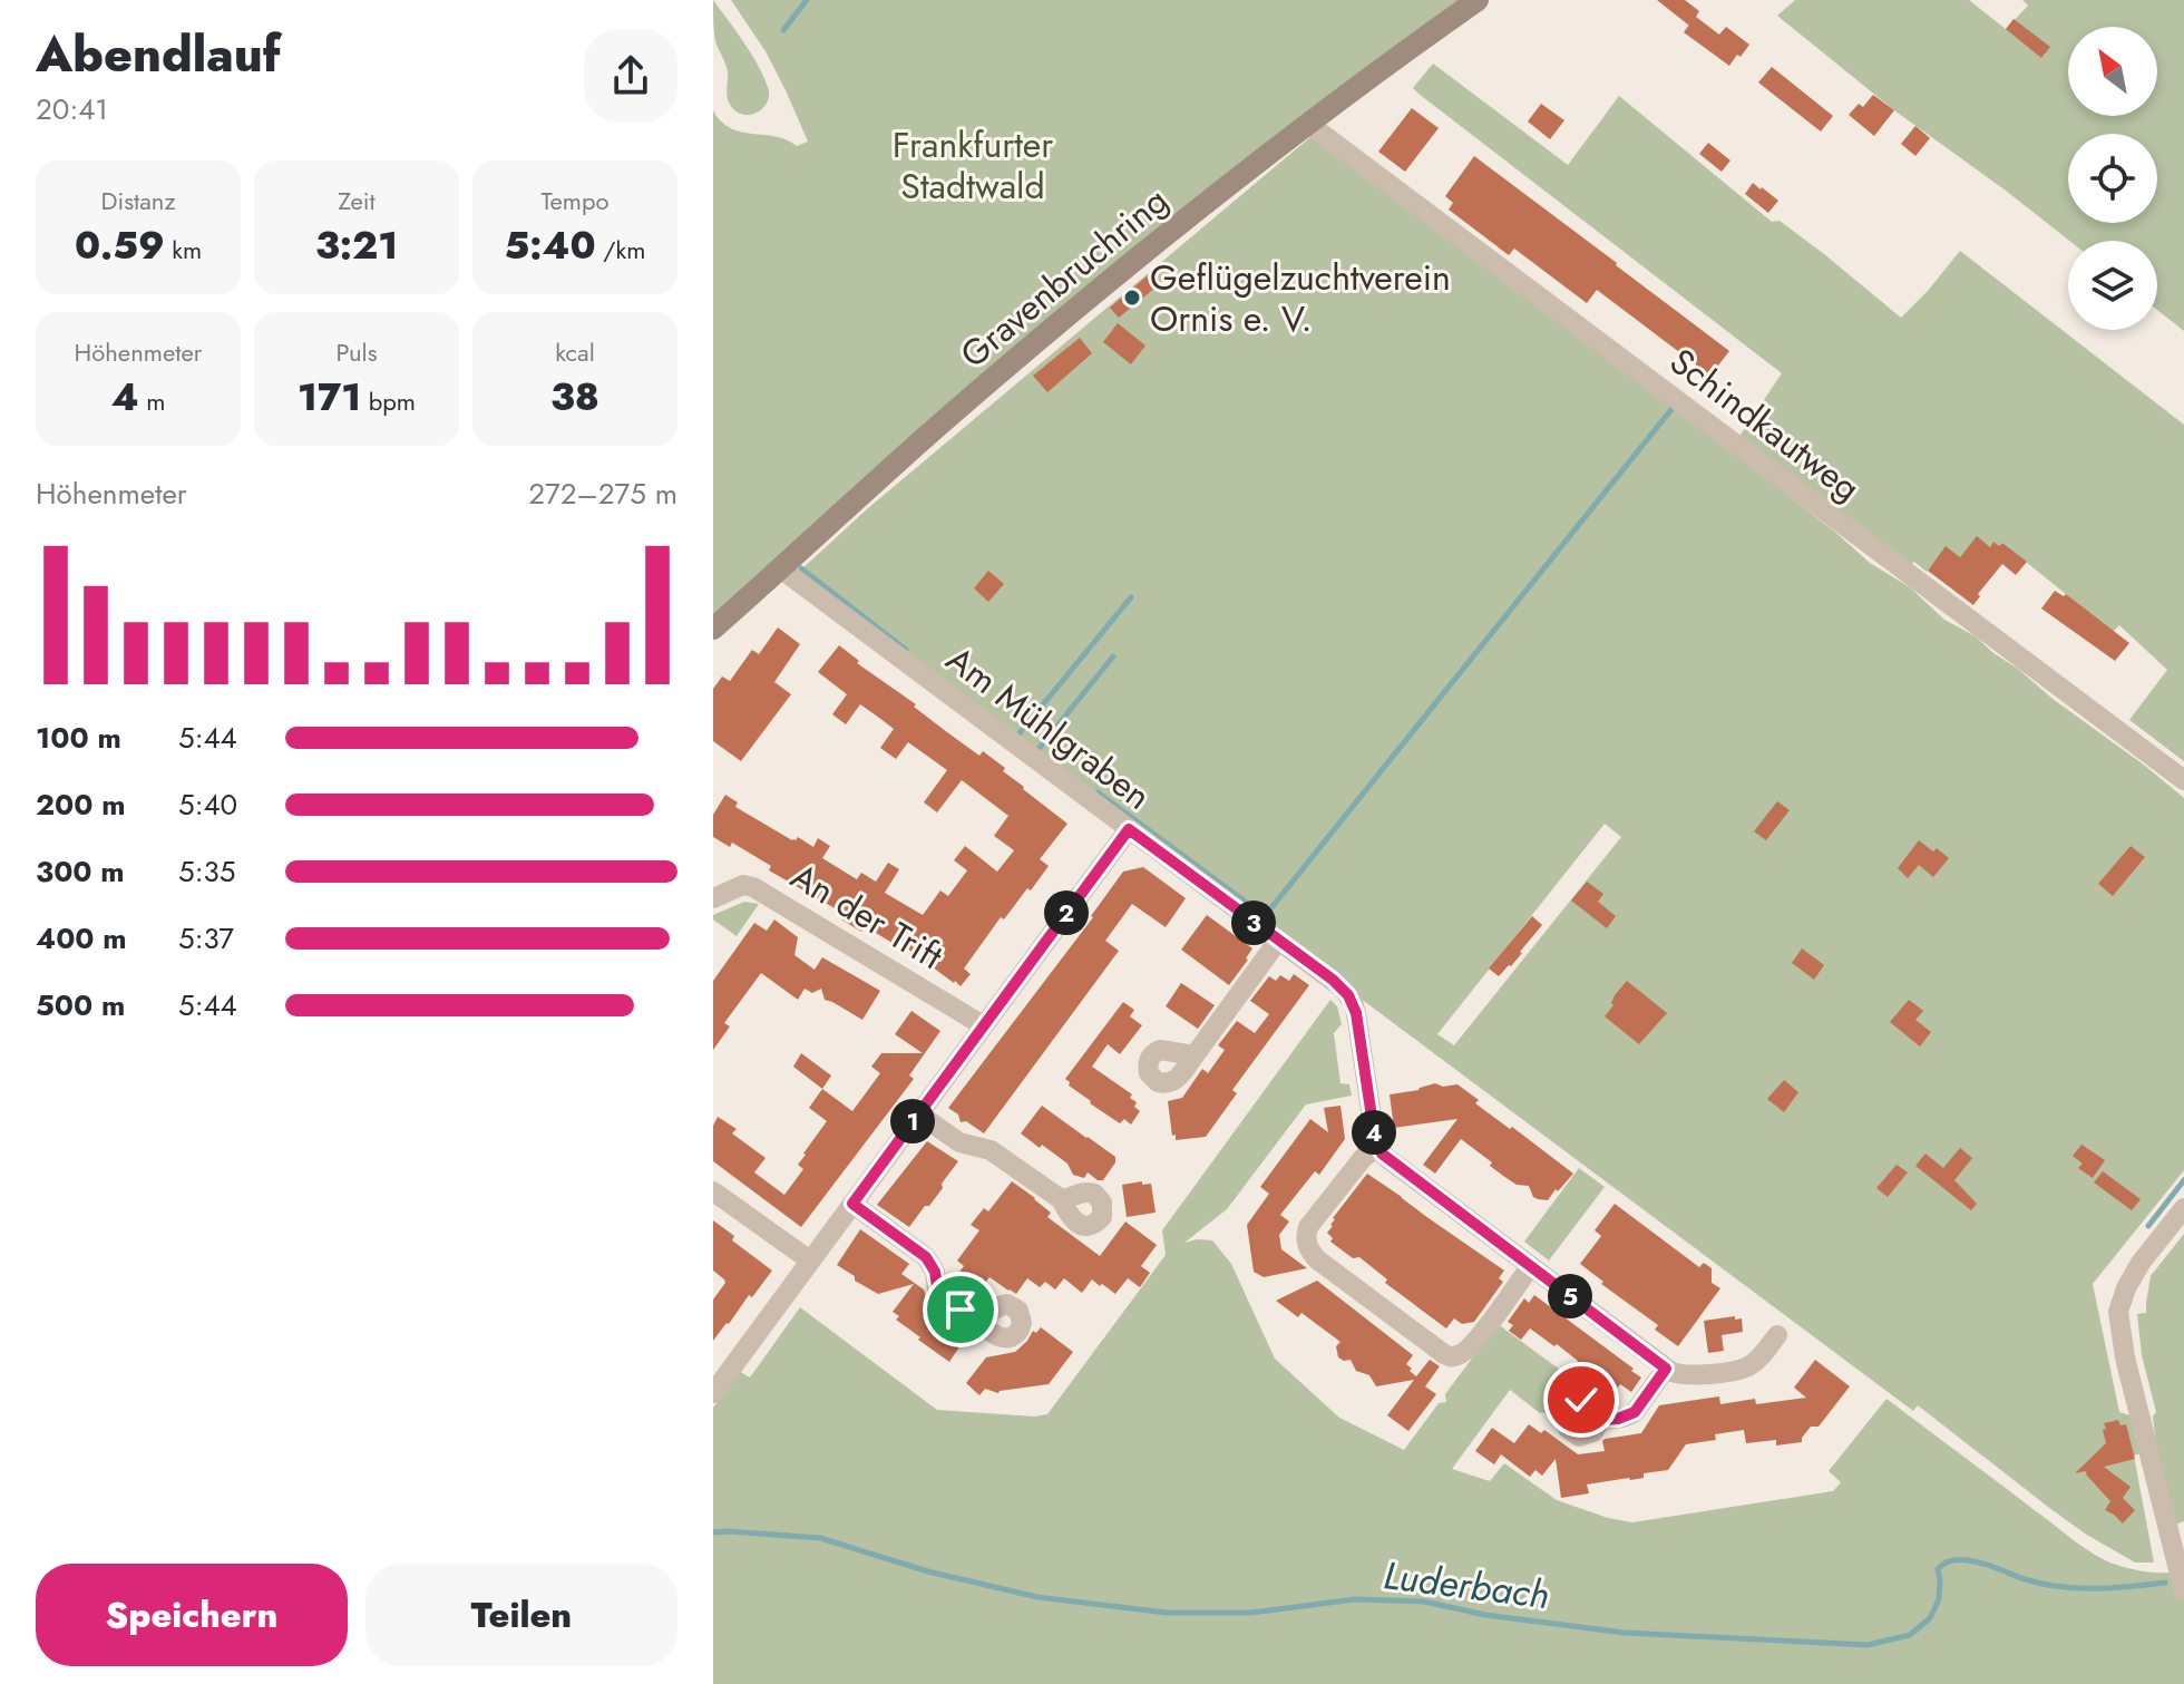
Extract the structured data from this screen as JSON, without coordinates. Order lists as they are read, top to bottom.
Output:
{
  "streets": {
    "street": [
      "Gravenbruchring",
      "Schindkautweg",
      "Am Mühlgraben",
      "An der Trift"
    ]
  },
  "crossings": [
    ["Gravenbruchring", "Schindkautweg"],
    ["Gravenbruchring", "Am Mühlgraben"]
  ],
  "water": ["Luderbach"],
  "parks": ["Frankfurter Stadtwald"],
  "places": ["Geflügelzuchtverein Ornis e. V."],
  "north": "top left",
  "page": {
    "heading": ["Abendlauf", "20:41"],
    "stats": [
      ["Distanz", "0.59 km"],
      ["Zeit", "3:21"],
      ["Tempo", "5:40 /km"],
      ["Höhenmeter", "4 m"],
      ["Puls", "171 bpm"],
      ["kcal", "38"]
    ],
    "chart": ["Höhenmeter", "272–275 m"],
    "list": [
      {
        "name": "100 m",
        "note": "5:44"
      },
      {
        "name": "200 m",
        "note": "5:40"
      },
      {
        "name": "300 m",
        "note": "5:35"
      },
      {
        "name": "400 m",
        "note": "5:37"
      },
      {
        "name": "500 m",
        "note": "5:44"
      }
    ],
    "pins": [
      "2",
      "3",
      "1",
      "4",
      "5"
    ],
    "buttons": ["Speichern", "Teilen"]
  }
}
